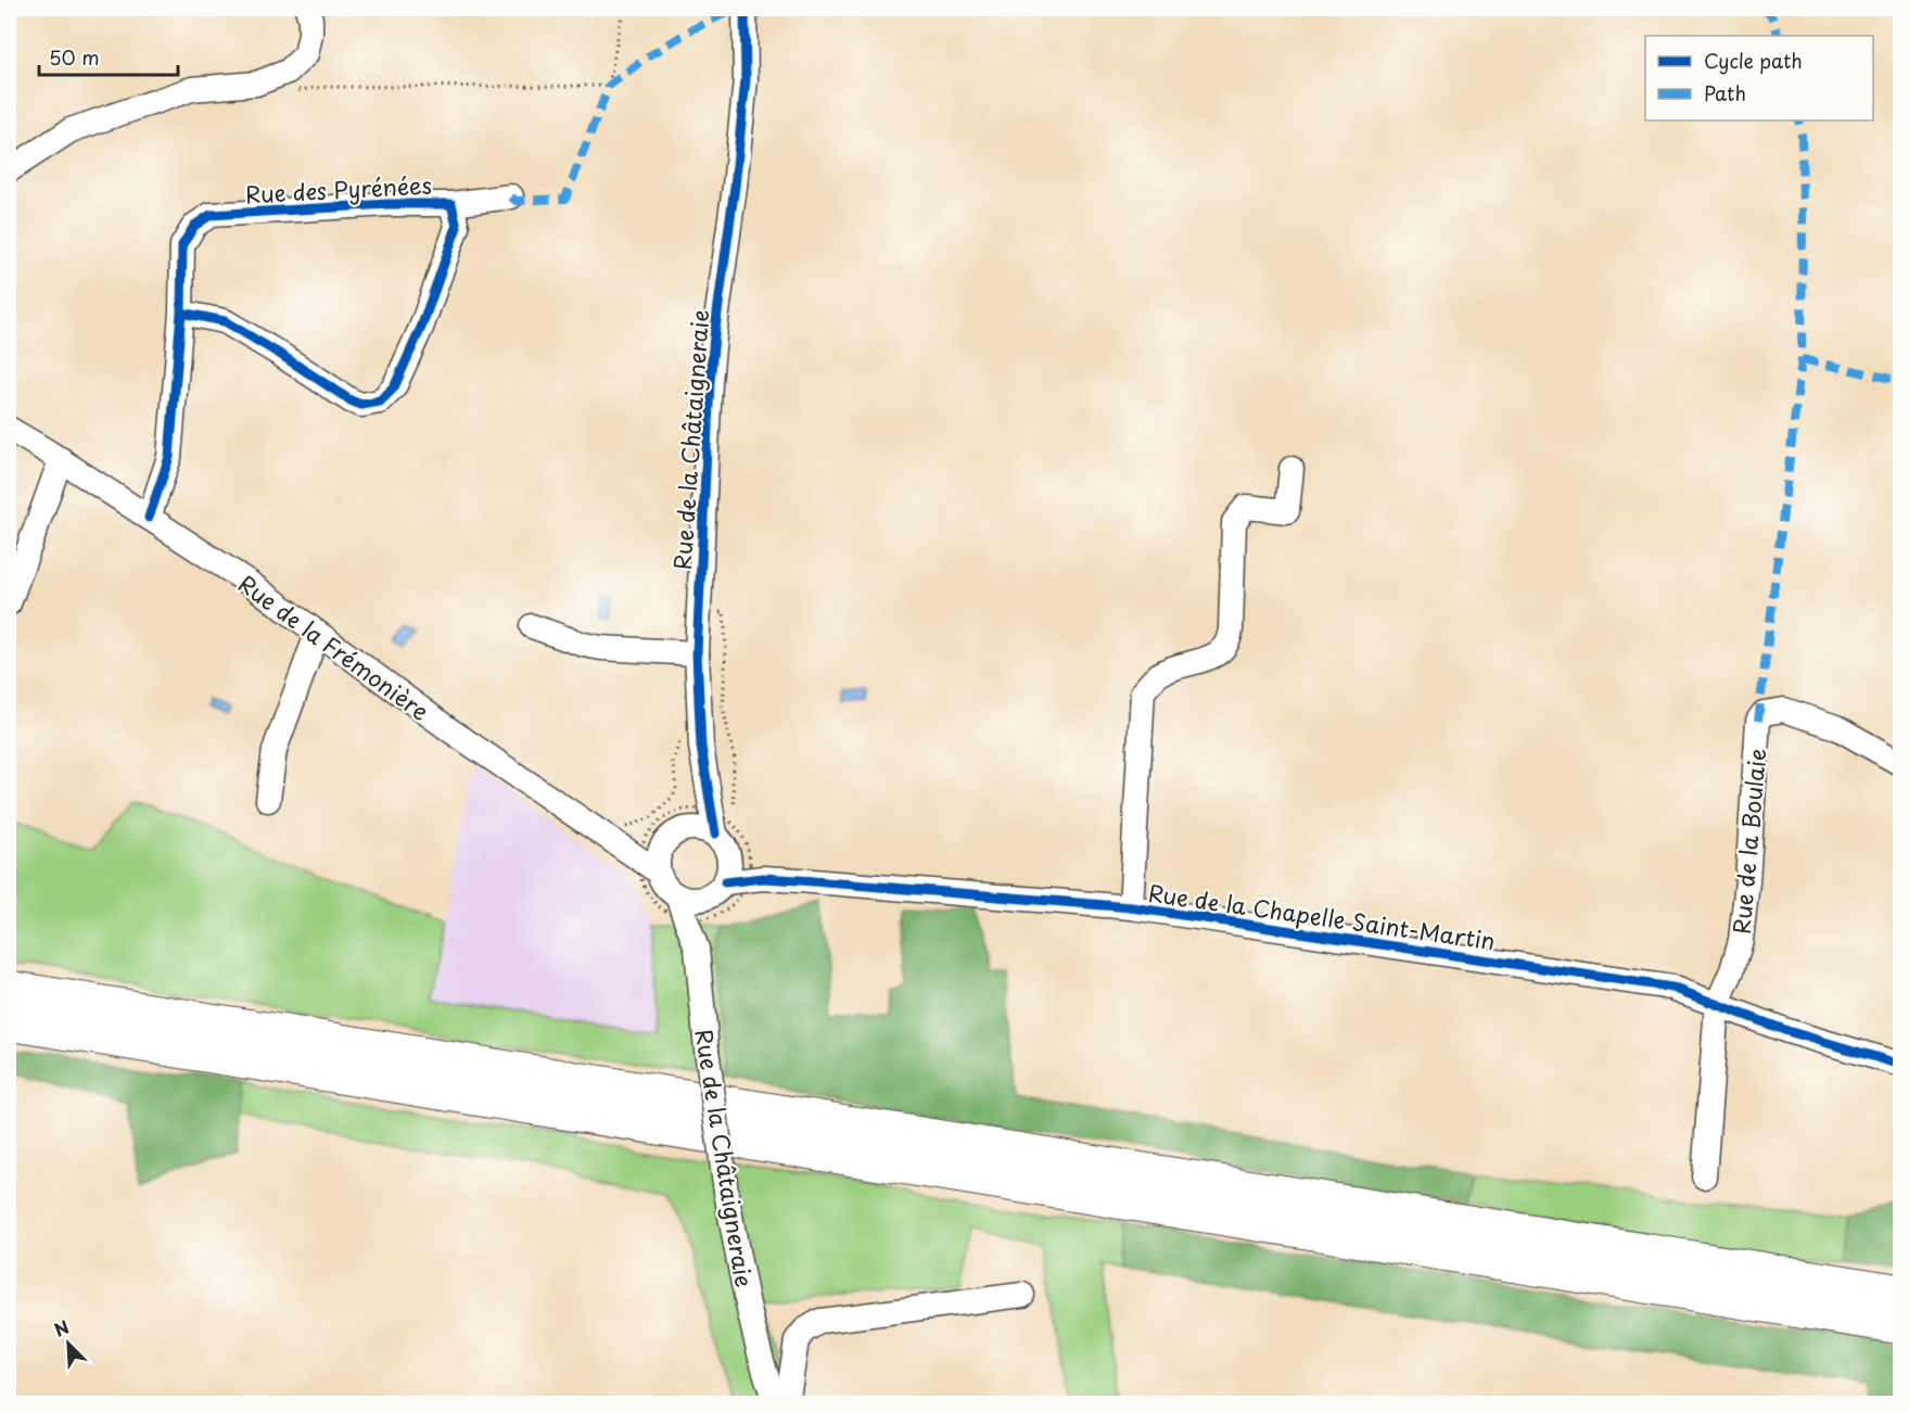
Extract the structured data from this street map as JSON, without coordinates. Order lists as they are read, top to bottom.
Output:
{
  "streets": {
    "street": [
      "Rue des Pyrénées",
      "Rue de la Châtaigneraie",
      "Rue de la Frémonière",
      "Rue de la Boulaie",
      "Rue de la Chapelle Saint-Martin"
    ]
  },
  "crossings": [
    ["Rue des Pyrénées", "Rue de la Frémonière"],
    ["Rue de la Châtaigneraie", "Rue de la Frémonière"],
    ["Rue de la Châtaigneraie", "Rue de la Chapelle Saint-Martin"],
    ["Rue de la Boulaie", "Rue de la Chapelle Saint-Martin"]
  ],
  "legend": ["Cycle path", "Path"],
  "scale_bar": "50 m",
  "north": "top left"
}
